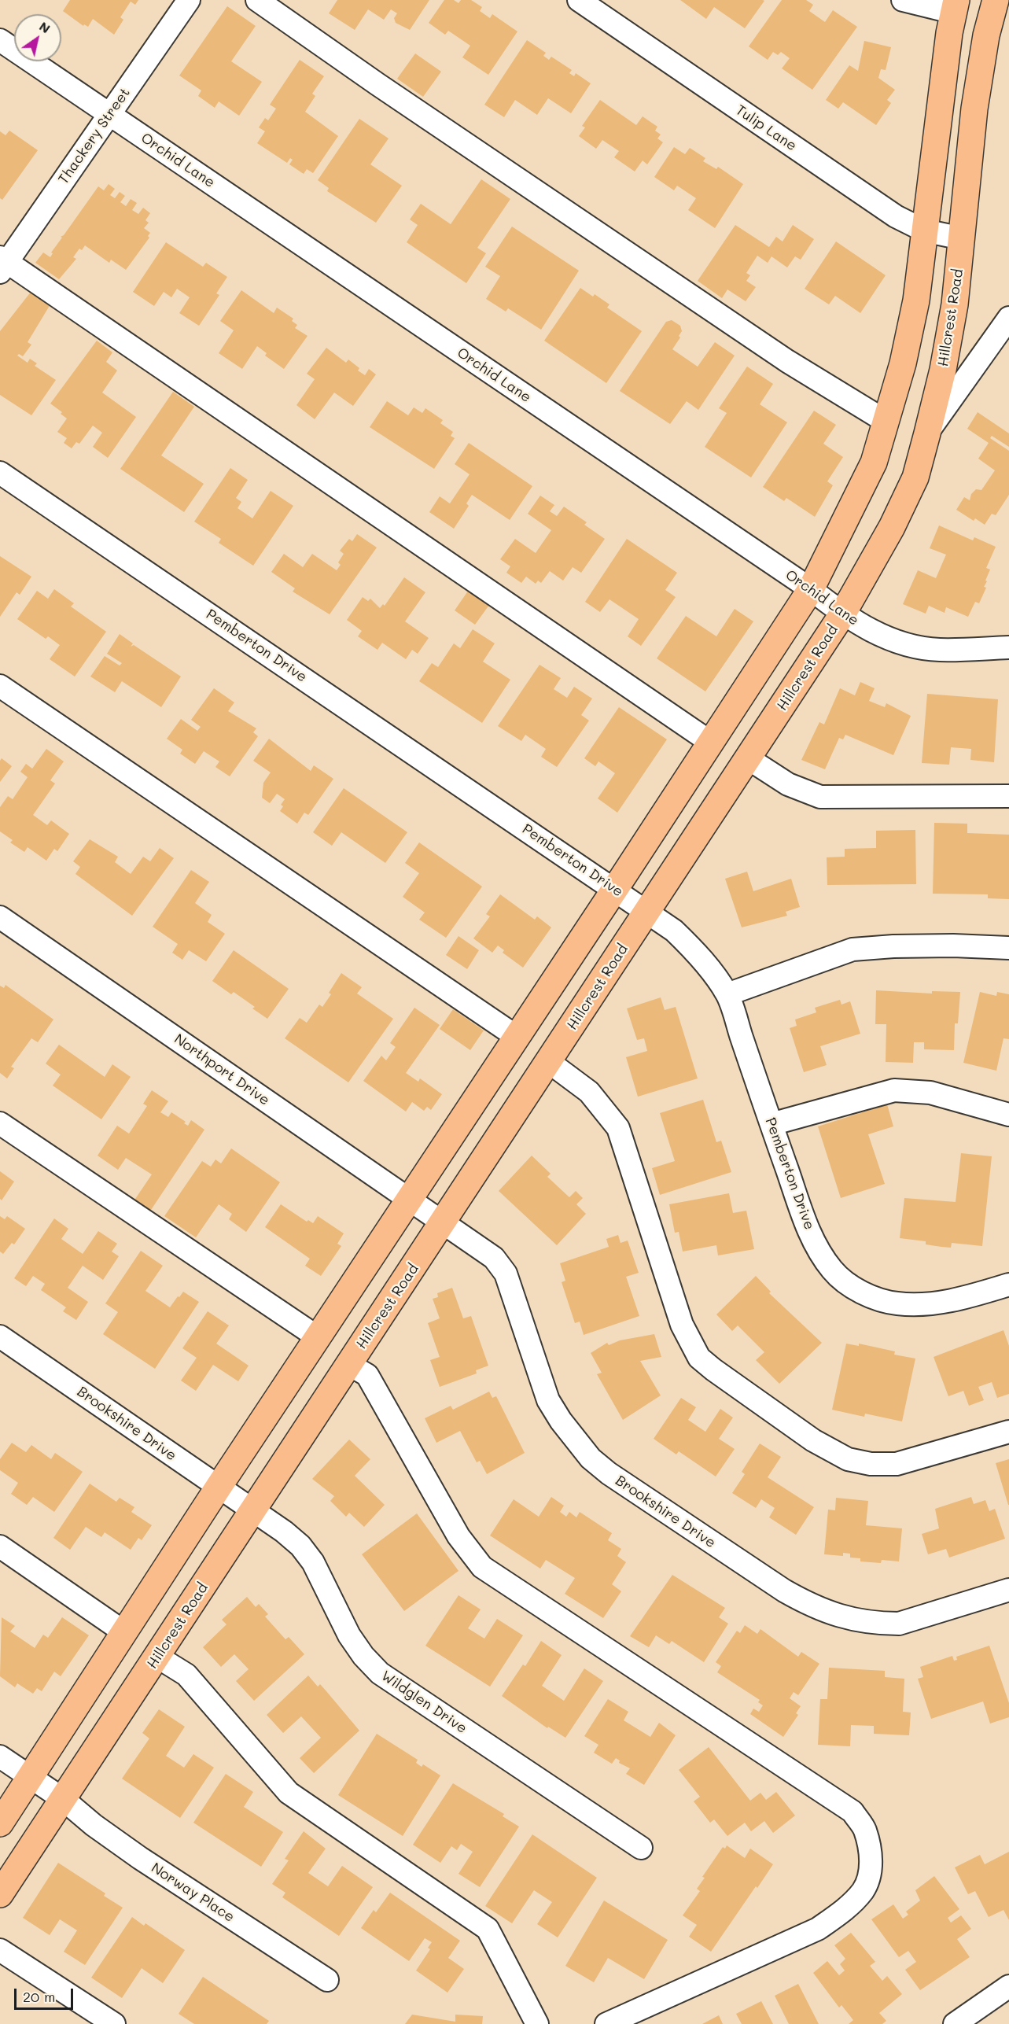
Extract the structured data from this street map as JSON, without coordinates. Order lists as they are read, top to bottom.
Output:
{
  "streets": {
    "main road": ["Hillcrest Road"],
    "street": [
      "Tulip Lane",
      "Thackery Street",
      "Orchid Lane",
      "Pemberton Drive",
      "Northport Drive",
      "Brookshire Drive",
      "Wildglen Drive",
      "Norway Place"
    ]
  },
  "crossings": [
    ["Tulip Lane", "Hillcrest Road"],
    ["Thackery Street", "Orchid Lane"],
    ["Orchid Lane", "Hillcrest Road"],
    ["Hillcrest Road", "Pemberton Drive"],
    ["Hillcrest Road", "Northport Drive"],
    ["Hillcrest Road", "Brookshire Drive"],
    ["Hillcrest Road", "Wildglen Drive"],
    ["Hillcrest Road", "Norway Place"],
    ["Northport Drive", "Brookshire Drive"],
    ["Brookshire Drive", "Wildglen Drive"]
  ],
  "scale_bar": "20 m",
  "north": "top right"
}
